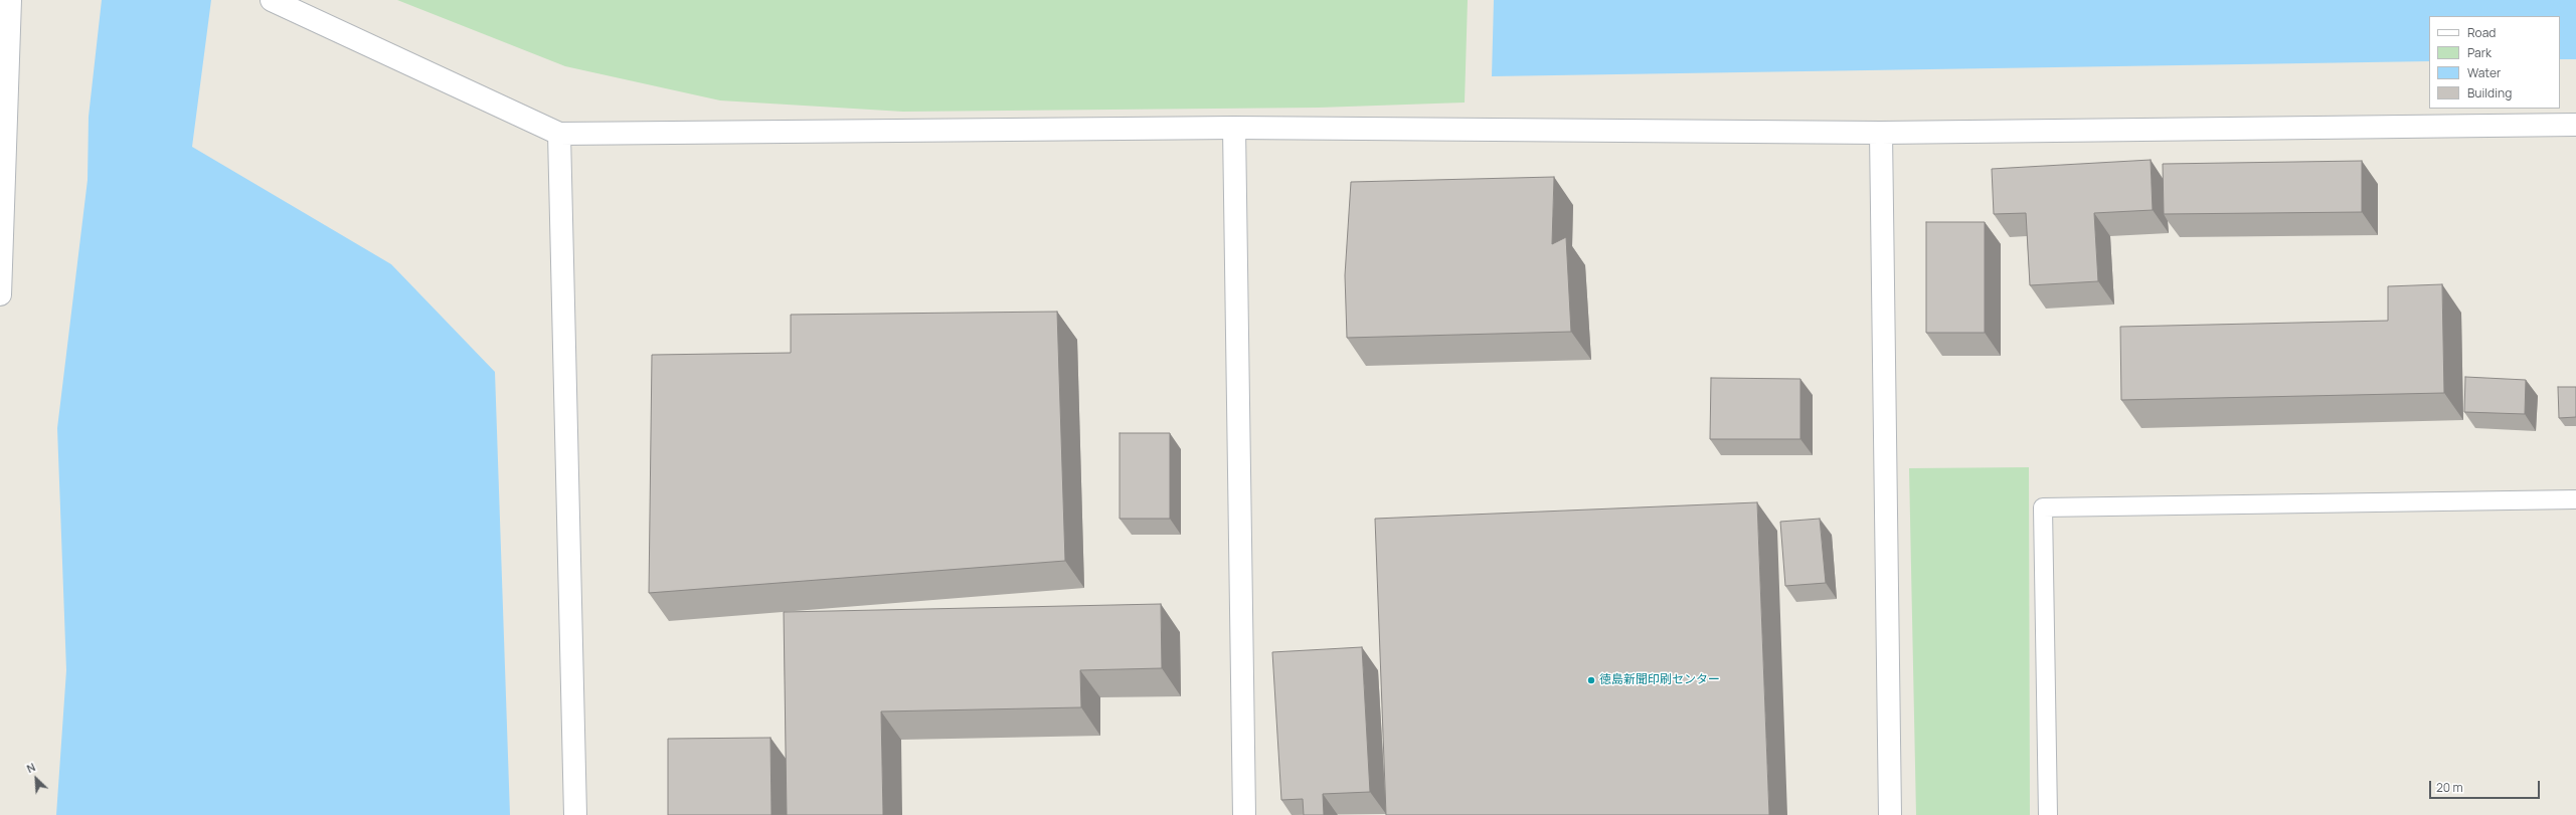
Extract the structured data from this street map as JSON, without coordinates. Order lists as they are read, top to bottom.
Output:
{
  "places": ["徳島新聞印刷センター"],
  "legend": [
    "Road",
    "Park",
    "Water",
    "Building"
  ],
  "scale_bar": "20 m",
  "north": "top left"
}
